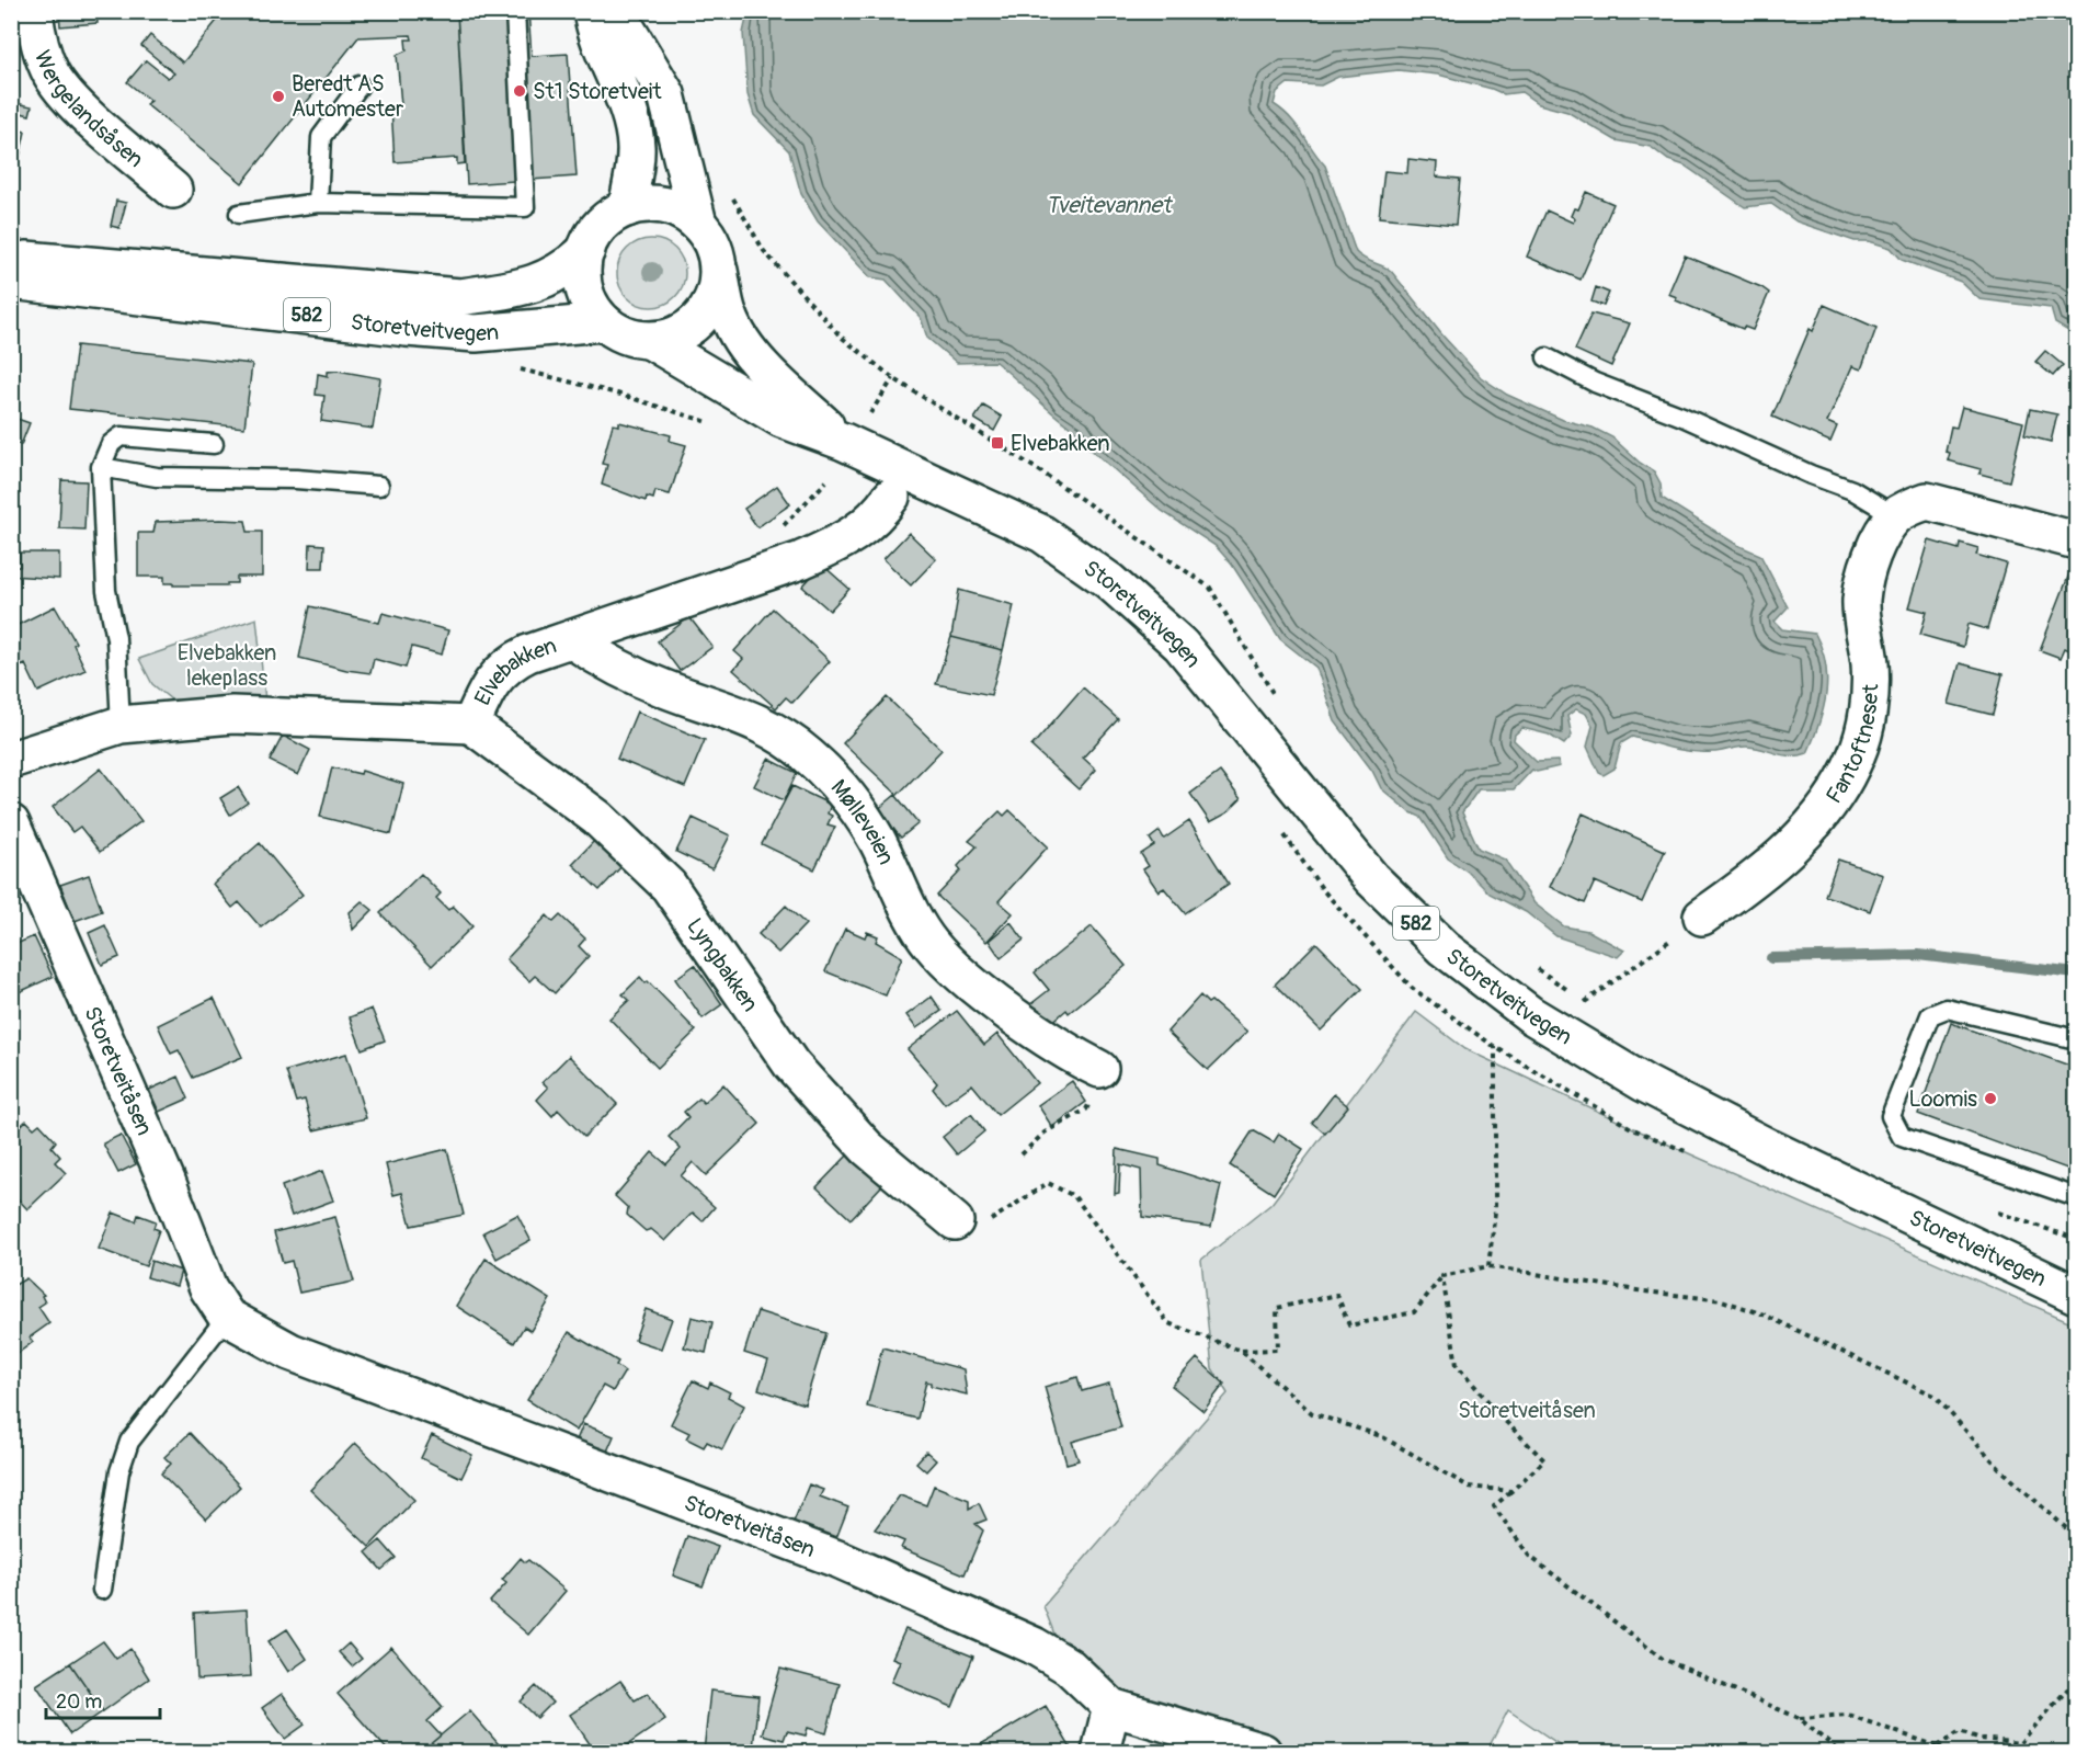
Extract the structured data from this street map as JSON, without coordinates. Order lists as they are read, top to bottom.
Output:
{
  "streets": {
    "street": [
      "Wergelandsåsen",
      "582",
      "Storetveitvegen",
      "Elvebakken",
      "Fantoftneset",
      "Mølleveien",
      "Lyngbakken",
      "Storetveitåsen"
    ]
  },
  "crossings": [
    ["582", "Storetveitvegen"],
    ["Elvebakken", "Mølleveien"],
    ["Elvebakken", "Lyngbakken"]
  ],
  "water": ["Tveitevannet"],
  "parks": ["Elvebakken lekeplass", "Storetveitåsen"],
  "places": {
    "other": ["St1 Storetveit", "Beredt AS Automester", "Loomis"],
    "transit": ["Elvebakken"]
  },
  "scale_bar": "20 m"
}
